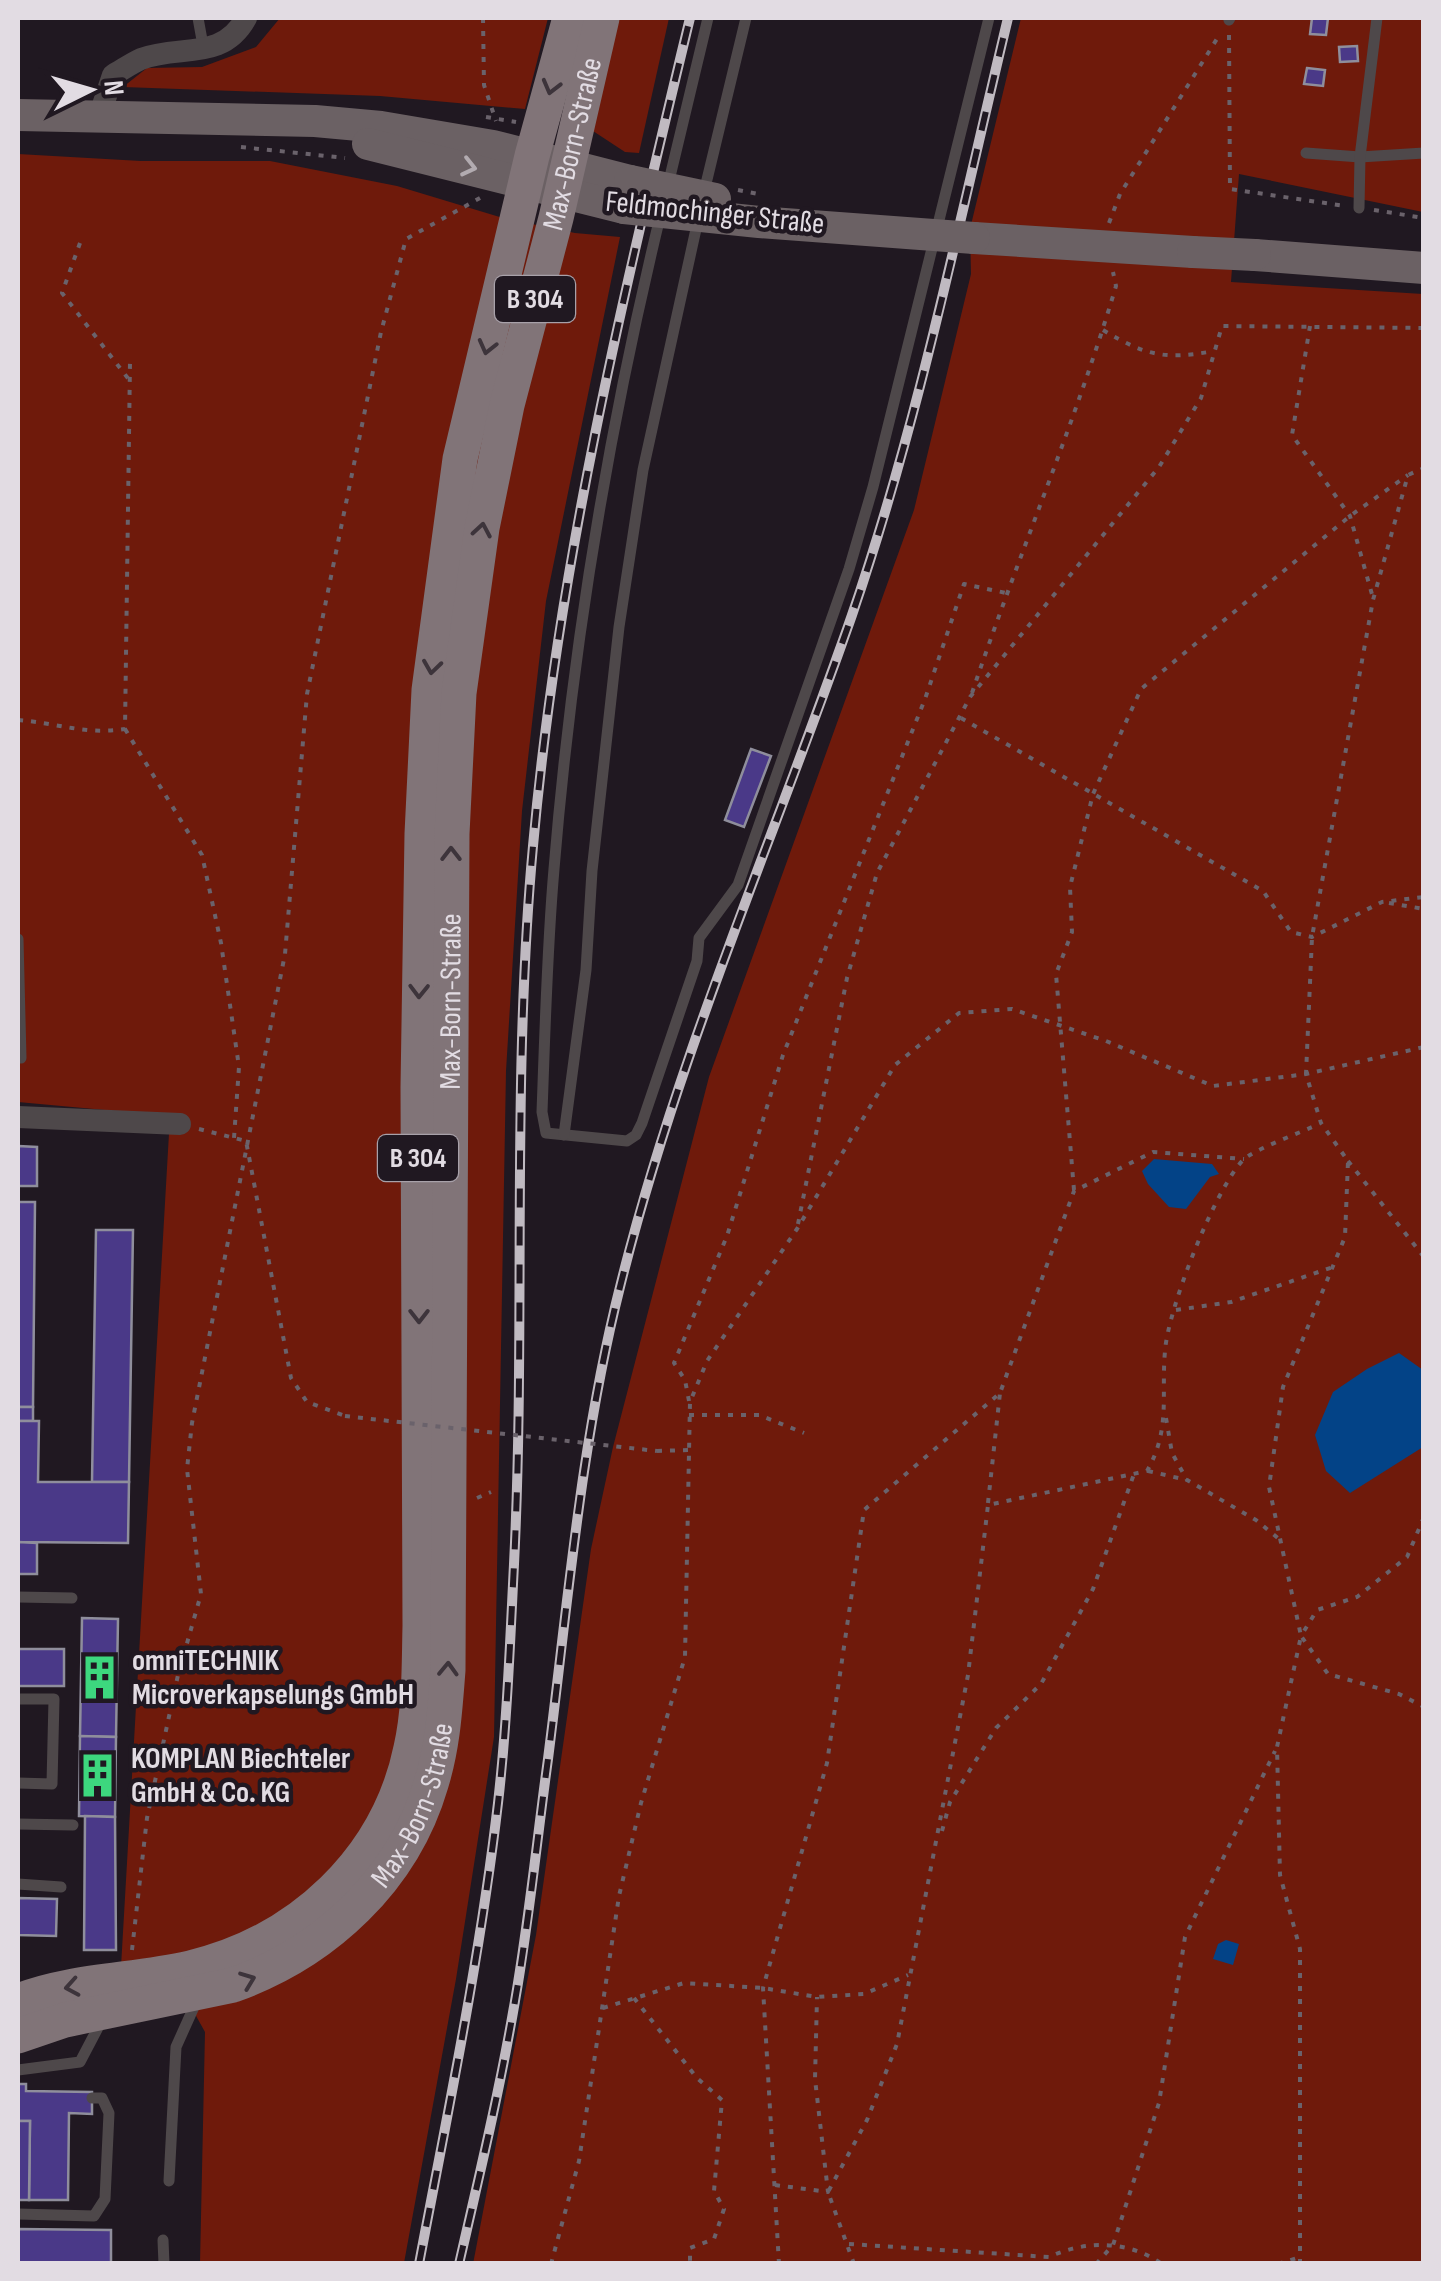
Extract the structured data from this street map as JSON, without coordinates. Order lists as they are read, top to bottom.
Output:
{
  "streets": {
    "main road": ["Max-Born-Straße", "Feldmochinger Straße", "B 304"]
  },
  "crossings": [
    ["Max-Born-Straße", "Feldmochinger Straße"]
  ],
  "places": {
    "building": ["omniTECHNIK Microverkapselungs GmbH", "KOMPLAN Biechteler GmbH & Co. KG"]
  },
  "north": "right"
}
